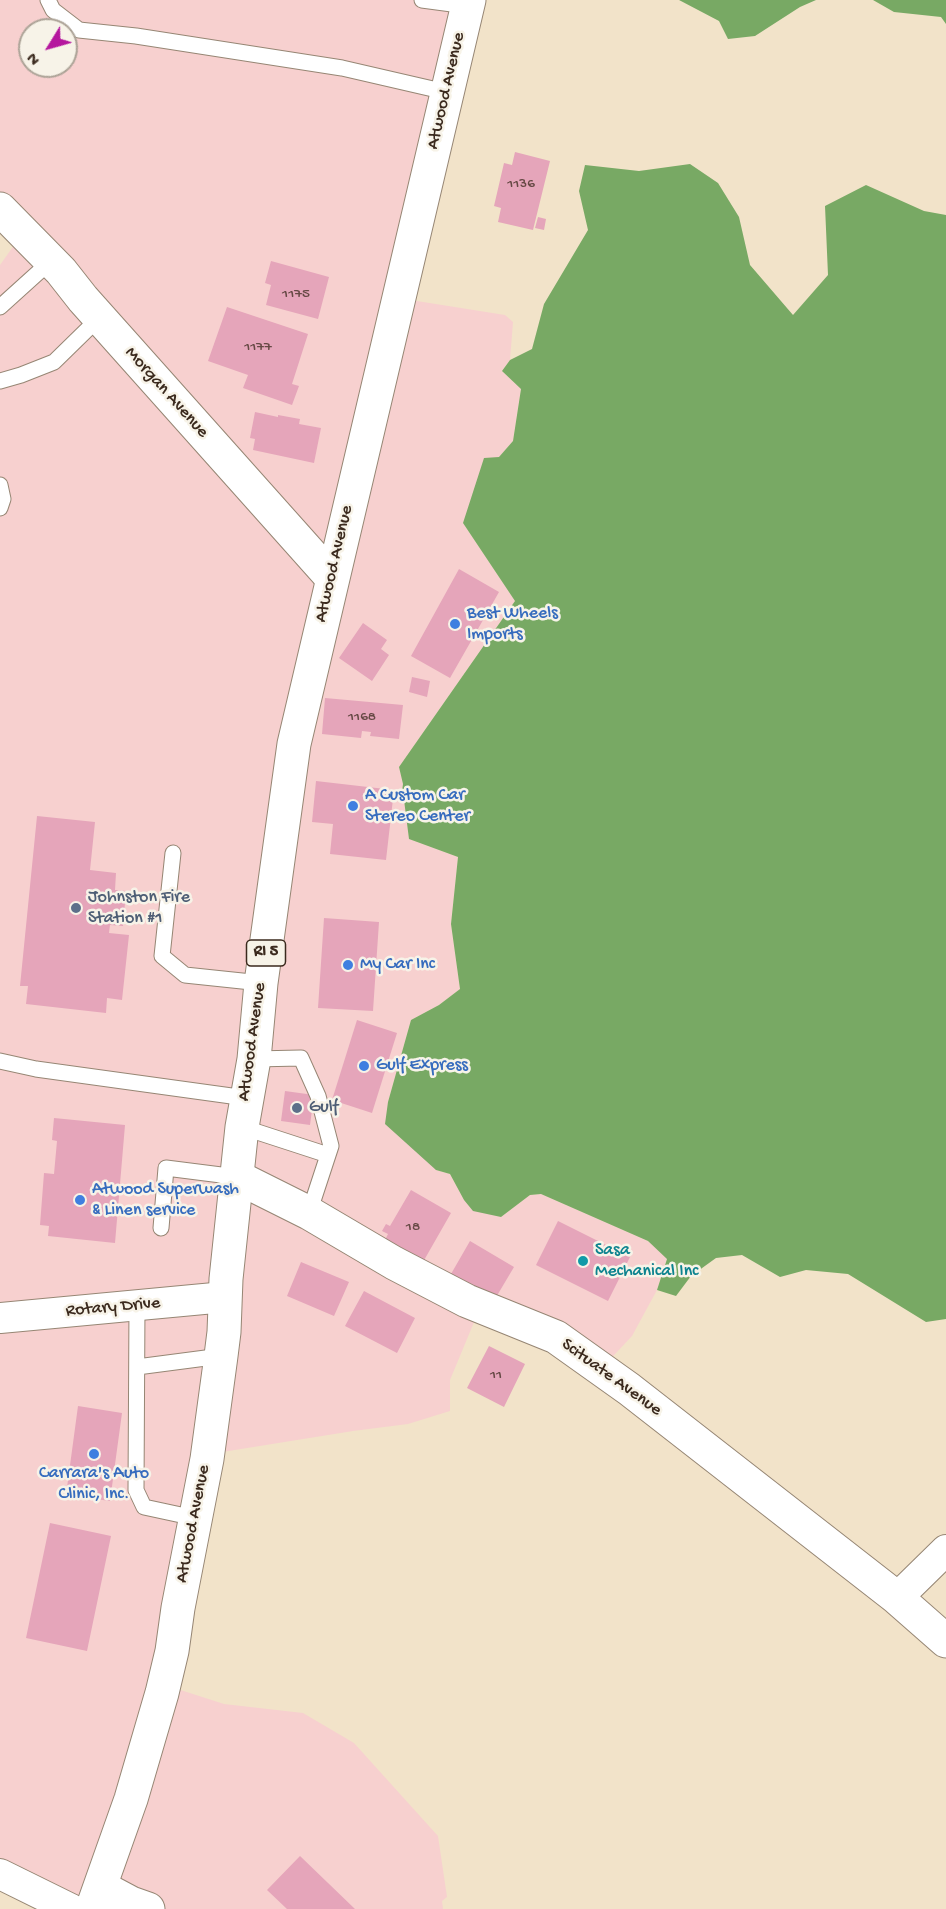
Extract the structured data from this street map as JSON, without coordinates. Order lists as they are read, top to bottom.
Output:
{
  "streets": {
    "main road": [
      "Atwood Avenue",
      "Morgan Avenue",
      "RI 5",
      "Scituate Avenue"
    ],
    "street": ["Rotary Drive"]
  },
  "crossings": [
    ["Atwood Avenue", "Morgan Avenue"],
    ["Atwood Avenue", "Rotary Drive"],
    ["Atwood Avenue", "Scituate Avenue"]
  ],
  "places": [
    "Best Wheels Imports",
    "A Custom Car Stereo Center",
    "Johnston Fire Station #1",
    "My Car Inc",
    "Gulf Express",
    "Gulf",
    "Atwood Superwash & Linen service",
    "Sasa Mechanical Inc",
    "Carrara's Auto Clinic, Inc."
  ],
  "house_numbers": [
    "1136",
    "1175",
    "1177",
    "1168",
    "18",
    "11"
  ],
  "north": "bottom left"
}
